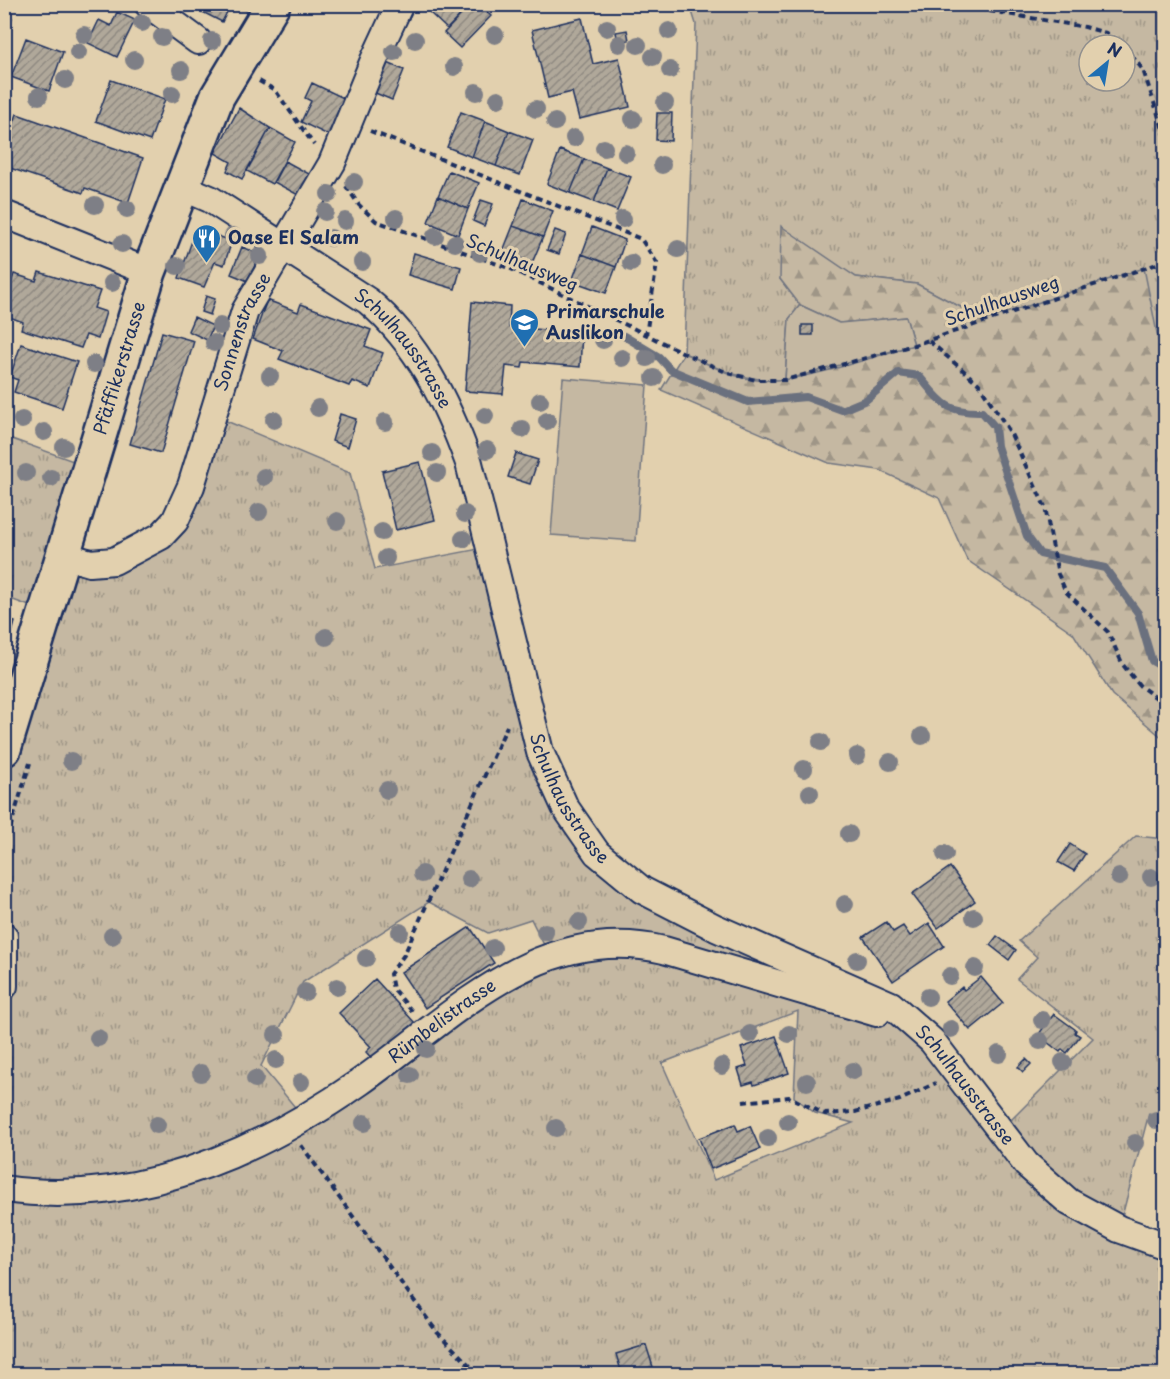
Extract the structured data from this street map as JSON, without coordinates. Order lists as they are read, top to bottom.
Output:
{
  "streets": {
    "main road": ["Pfäffikerstrasse"],
    "street": ["Sonnenstrasse", "Schulhausstrasse", "Rümbelistrasse"],
    "path": ["Schulhausweg"]
  },
  "crossings": [
    ["Schulhausweg", "Sonnenstrasse"],
    ["Schulhausweg", "Pfäffikerstrasse"],
    ["Sonnenstrasse", "Schulhausstrasse"],
    ["Sonnenstrasse", "Pfäffikerstrasse"],
    ["Schulhausstrasse", "Pfäffikerstrasse"],
    ["Schulhausstrasse", "Rümbelistrasse"]
  ],
  "places": {
    "restaurant": ["Oase El Salam"],
    "school or university": ["Primarschule Auslikon"]
  },
  "north": "top right"
}
